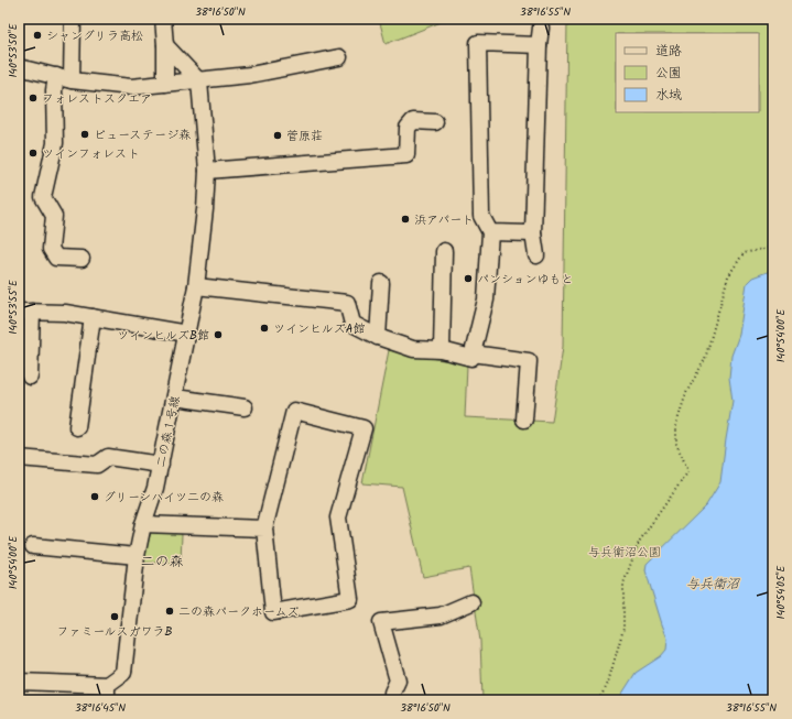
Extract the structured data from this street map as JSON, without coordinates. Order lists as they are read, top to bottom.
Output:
{
  "streets": {
    "street": ["二の森１号線"]
  },
  "districts": ["二の森"],
  "water": ["与兵衛沼"],
  "parks": ["与兵衛沼公園"],
  "places": [
    "シャングリラ高松",
    "フォレストスクエア",
    "ビューステージ森",
    "菅原荘",
    "ツインフォレスト",
    "浜アパート",
    "パンションゆもと",
    "ツインヒルズA館",
    "ツインヒルズB館",
    "グリーンハイツ二の森",
    "二の森パークホームズ",
    "ファミールスガワラB"
  ],
  "legend": ["道路", "公園", "水域"],
  "coordinates": [
    "38°16'50\"N",
    "38°16'55\"N",
    "140°53'50\"E",
    "140°53'55\"E",
    "140°54'00\"E",
    "140°54'05\"E",
    "38°16'45\"N"
  ]
}
